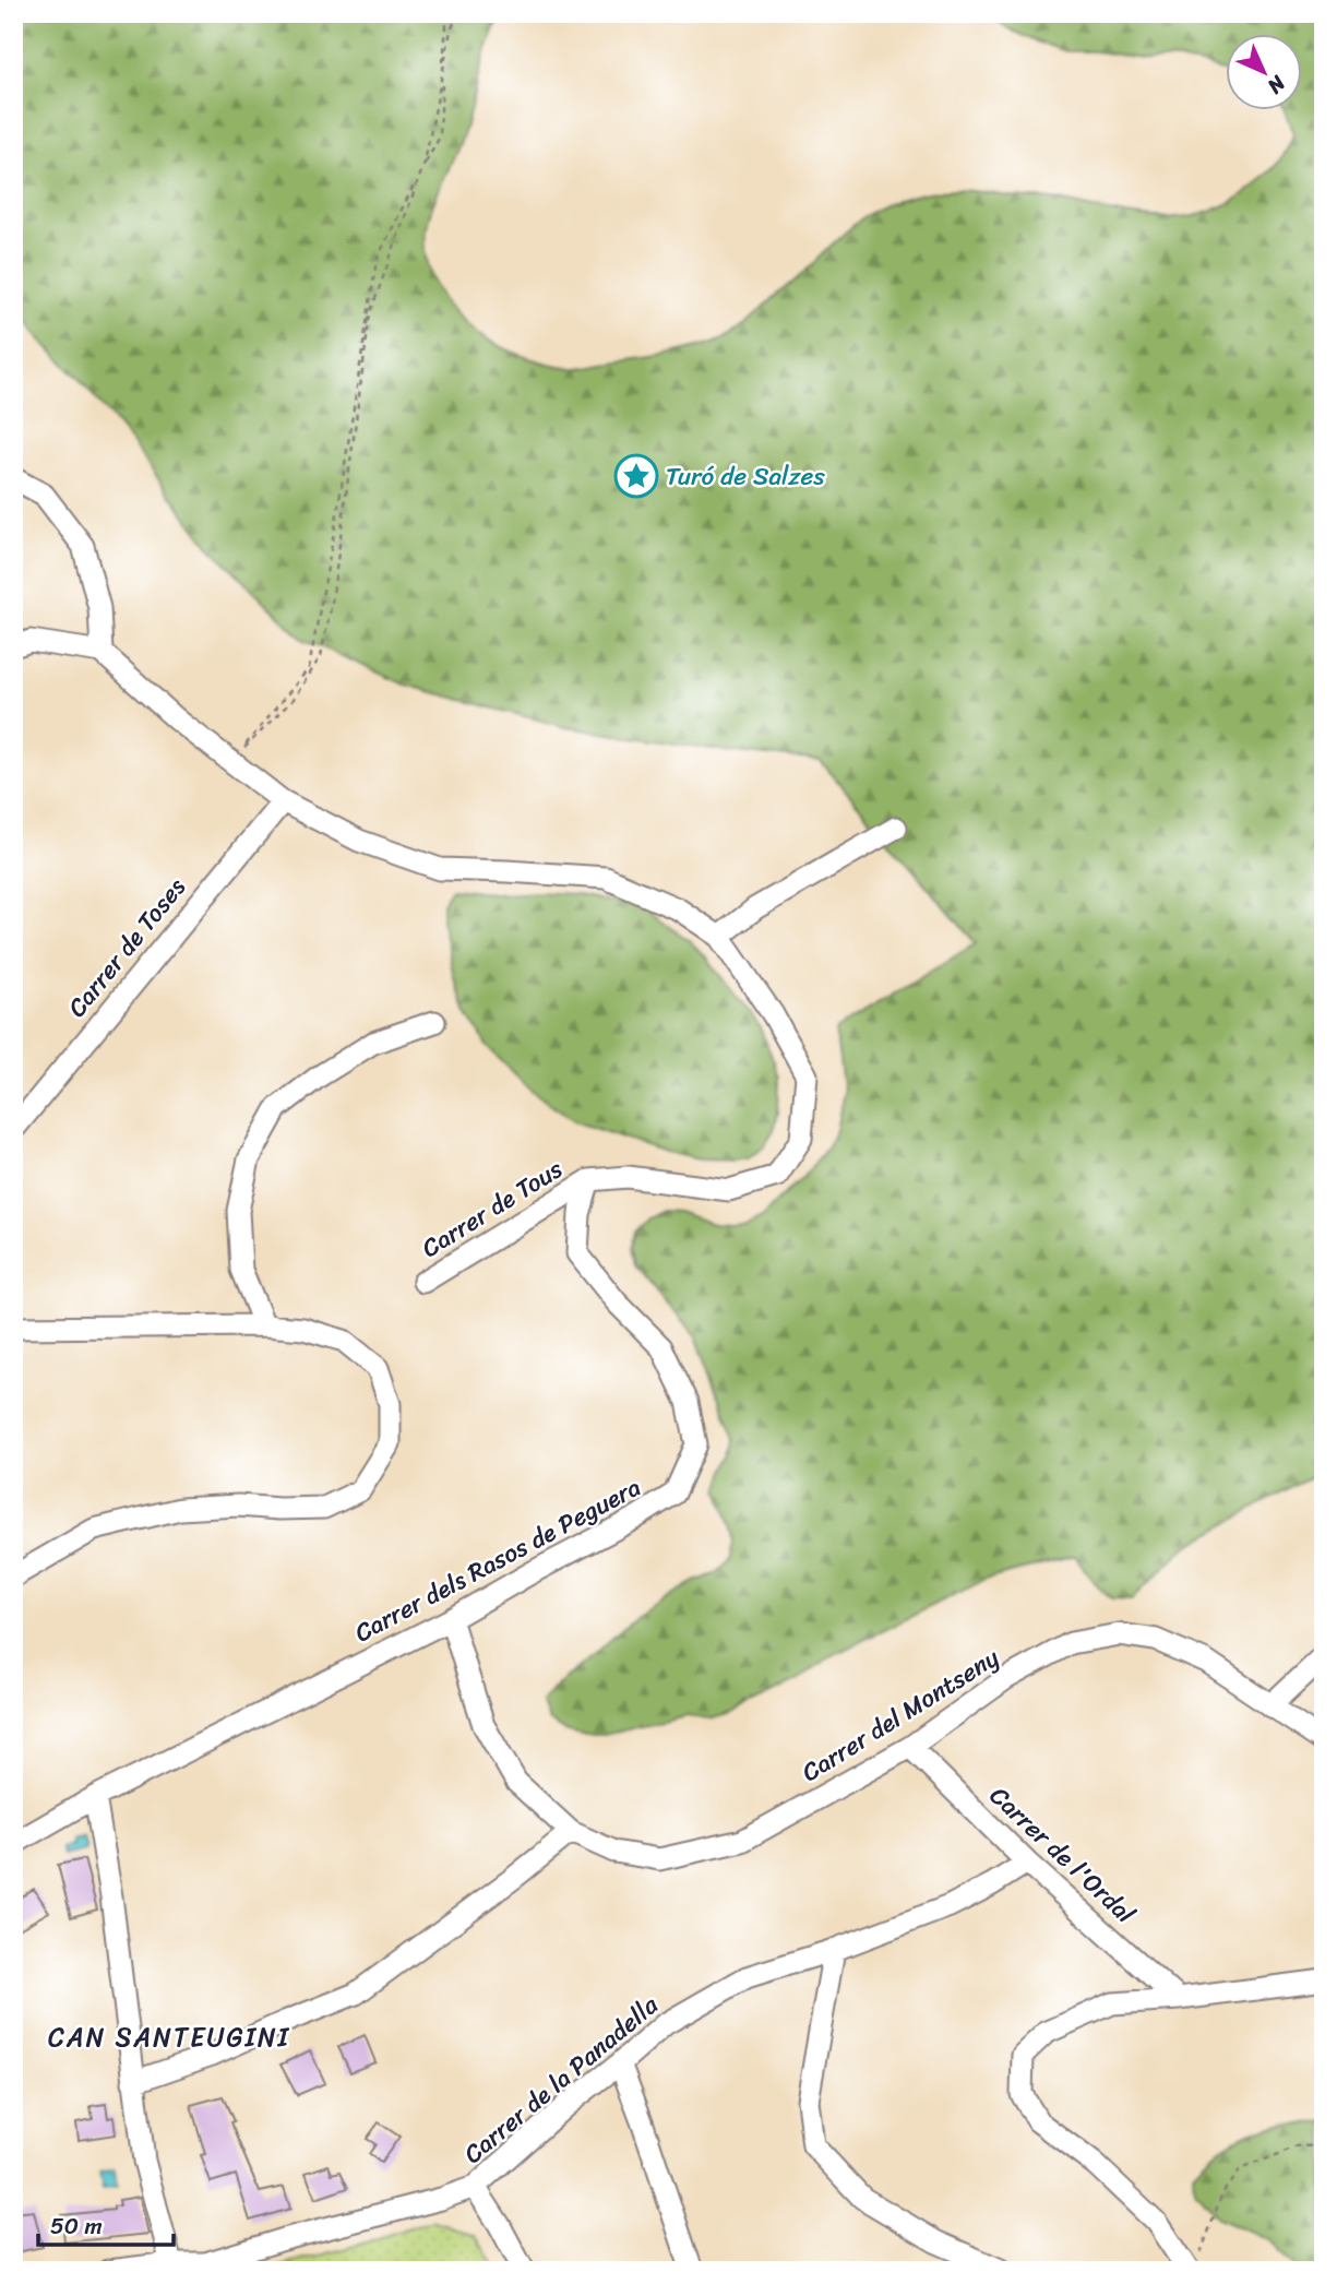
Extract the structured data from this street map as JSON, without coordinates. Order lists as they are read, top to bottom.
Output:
{
  "streets": {
    "street": [
      "Carrer de Toses",
      "Carrer de Tous",
      "Carrer dels Rasos de Peguera",
      "Carrer del Montseny",
      "Carrer de l'Ordal",
      "Carrer de la Panadella"
    ]
  },
  "crossings": [
    ["Carrer de Tous", "Carrer dels Rasos de Peguera"],
    ["Carrer dels Rasos de Peguera", "Carrer del Montseny"],
    ["Carrer del Montseny", "Carrer de l'Ordal"],
    ["Carrer de l'Ordal", "Carrer de la Panadella"]
  ],
  "districts": ["CAN SANTEUGINI"],
  "places": {
    "place": ["Turó de Salzes"]
  },
  "scale_bar": "50 m",
  "north": "bottom right"
}
